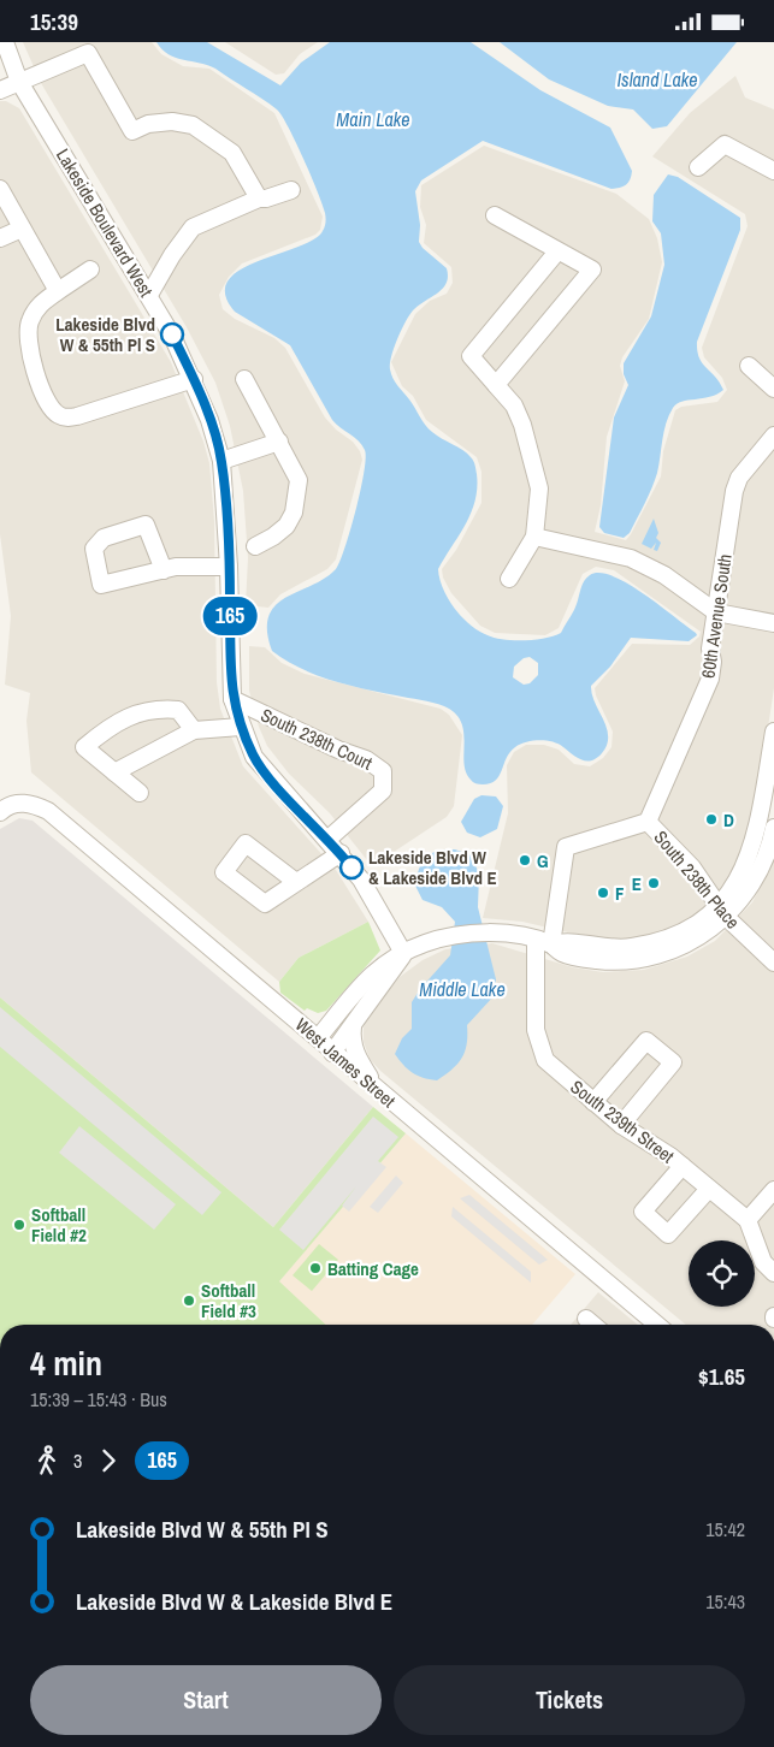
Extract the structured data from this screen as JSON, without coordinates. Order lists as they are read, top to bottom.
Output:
{
  "streets": {
    "street": [
      "Lakeside Boulevard West",
      "60th Avenue South",
      "South 238th Court",
      "South 238th Place",
      "West James Street",
      "South 239th Street"
    ]
  },
  "crossings": [
    ["Lakeside Boulevard West", "South 238th Court"],
    ["60th Avenue South", "South 238th Place"],
    ["60th Avenue South", "South 239th Street"],
    ["South 238th Place", "South 239th Street"]
  ],
  "water": ["Island Lake", "Main Lake", "Middle Lake"],
  "places": [
    "Lakeside Blvd W & 55th Pl S",
    "D",
    "G",
    "Lakeside Blvd W & Lakeside Blvd E",
    "E",
    "F",
    "Softball Field #2",
    "Batting Cage",
    "Softball Field #3"
  ],
  "lines": ["bus line 165"],
  "page": {
    "status": "15:39",
    "on_map": "165",
    "heading": ["4 min", "15:39 – 15:43 · Bus", "$1.65"],
    "legs": ["3", "165"],
    "list": [
      {
        "name": "Lakeside Blvd W & 55th Pl S",
        "value": "15:42"
      },
      {
        "name": "Lakeside Blvd W & Lakeside Blvd E",
        "value": "15:43"
      }
    ],
    "buttons": ["Start", "Tickets"]
  }
}
